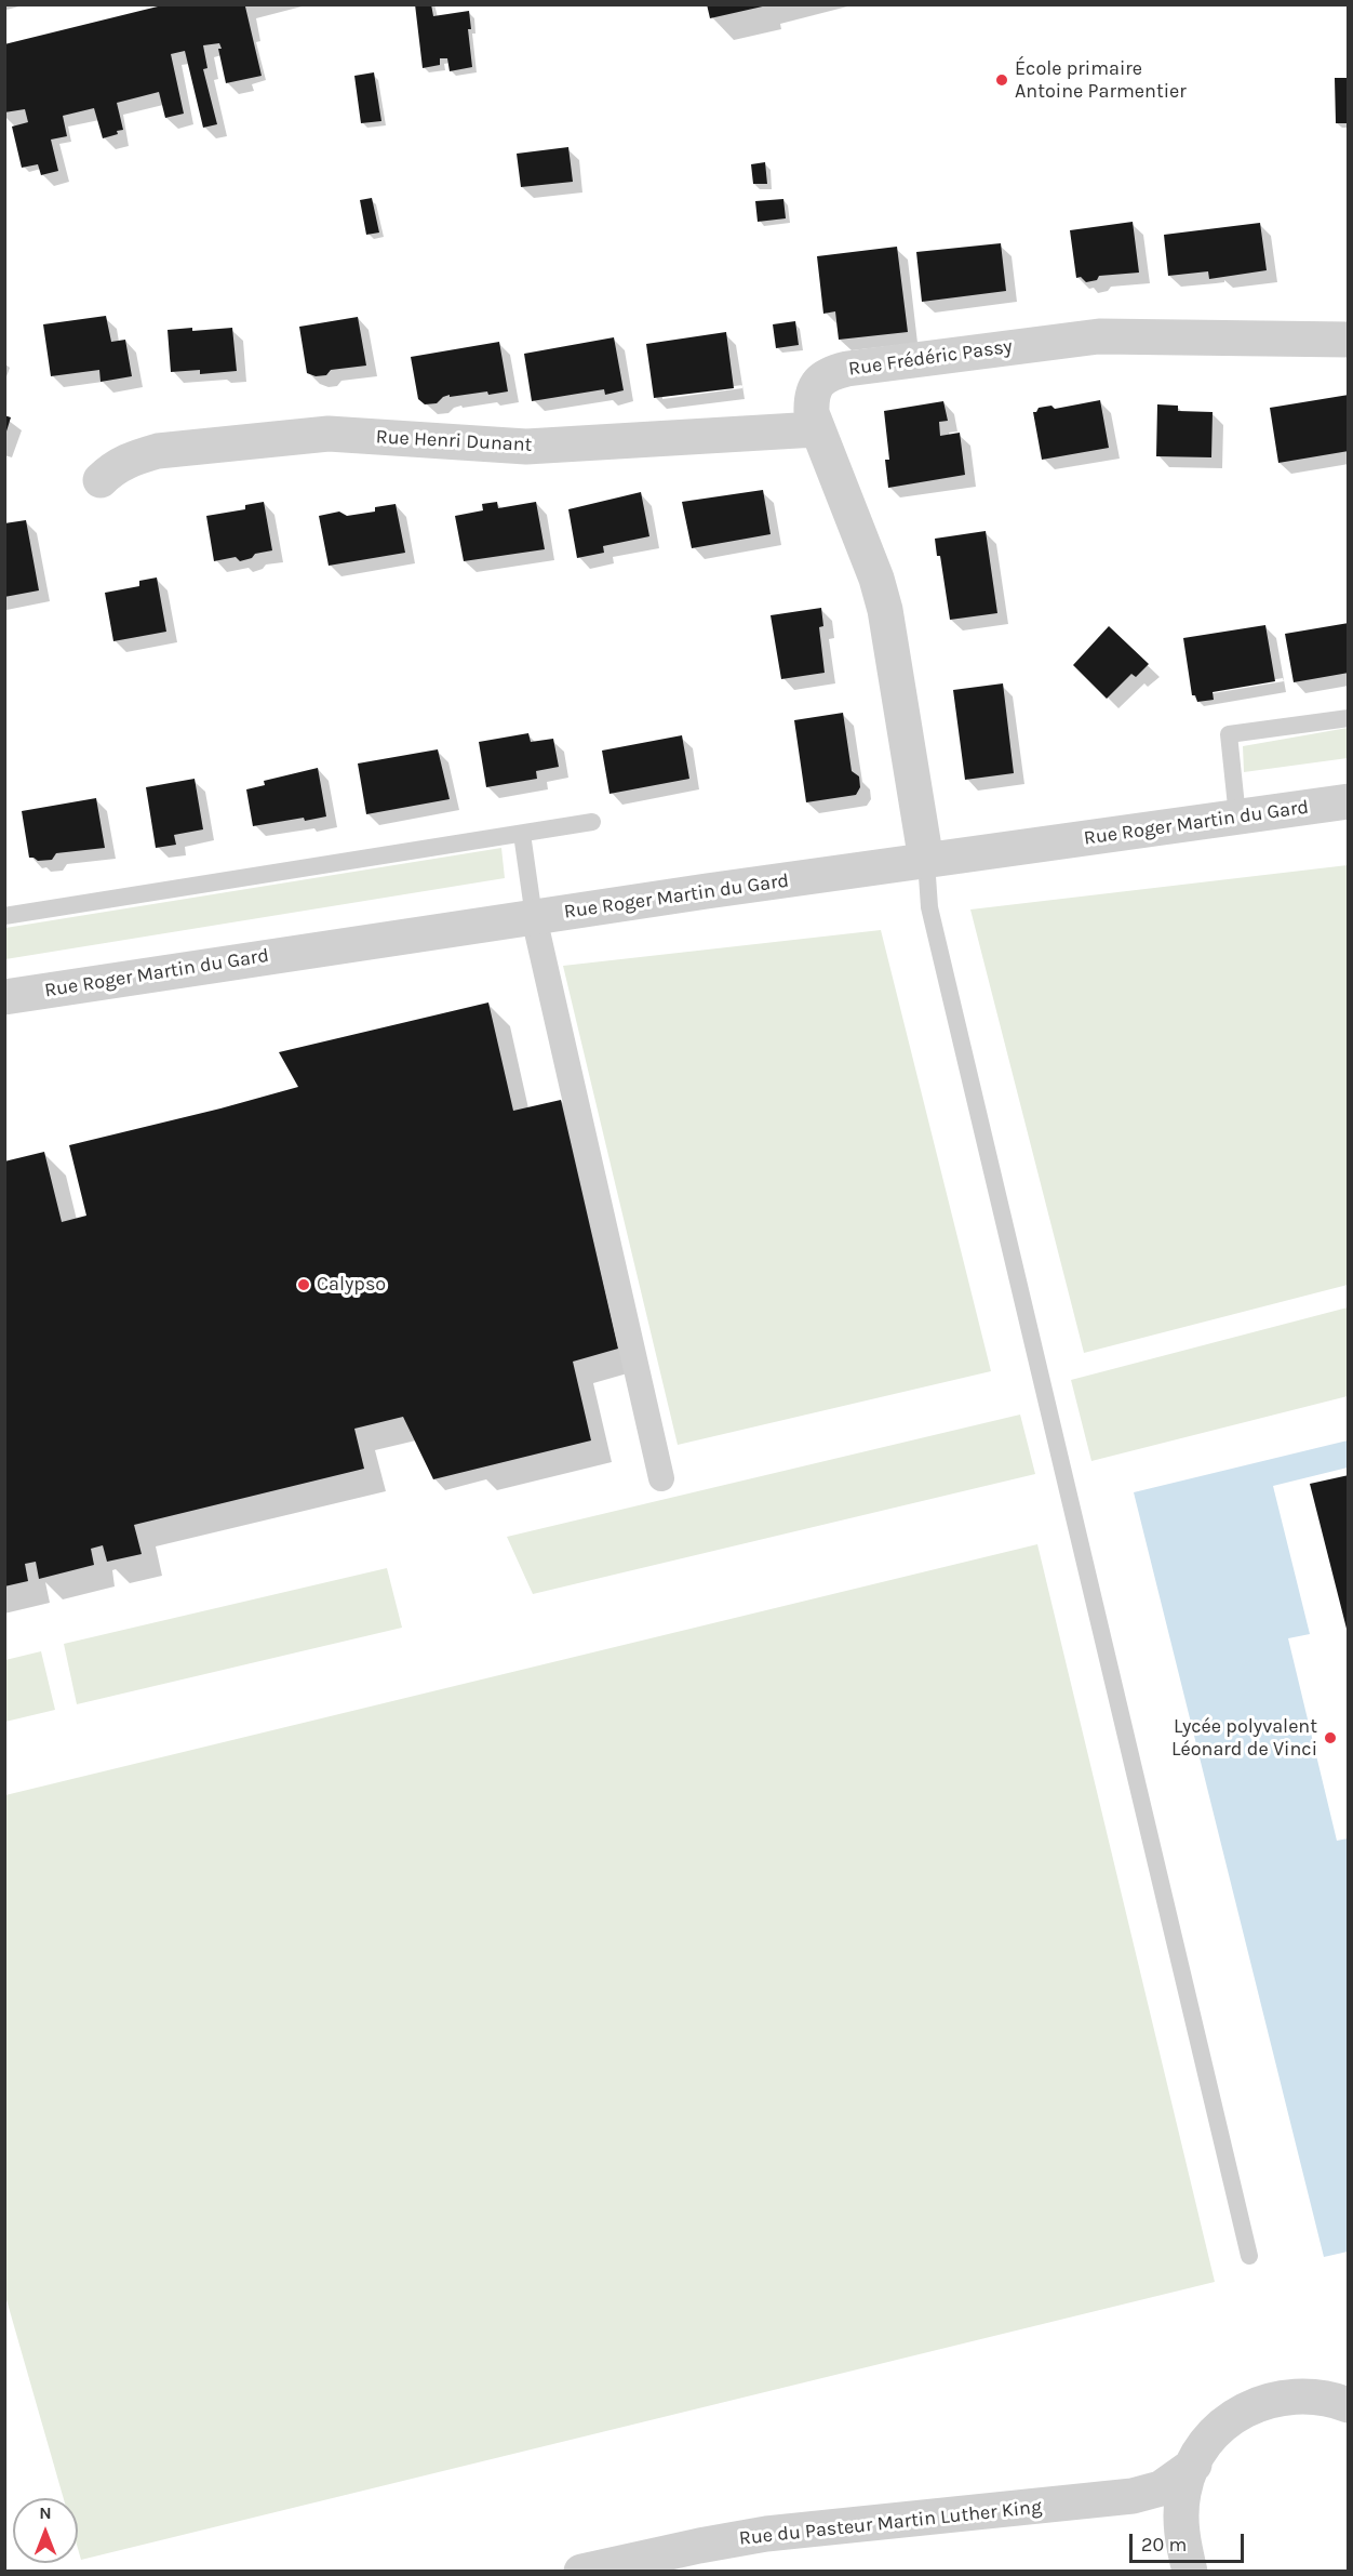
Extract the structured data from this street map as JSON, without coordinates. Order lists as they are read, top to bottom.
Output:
{
  "streets": {
    "street": [
      "Rue Frédéric Passy",
      "Rue Henri Dunant",
      "Rue Roger Martin du Gard",
      "Rue du Pasteur Martin Luther King"
    ]
  },
  "crossings": [
    ["Rue Frédéric Passy", "Rue Henri Dunant"],
    ["Rue Frédéric Passy", "Rue Roger Martin du Gard"]
  ],
  "places": ["École primaire Antoine Parmentier", "Calypso", "Lycée polyvalent Léonard de Vinci"],
  "scale_bar": "20 m",
  "north": "top"
}
